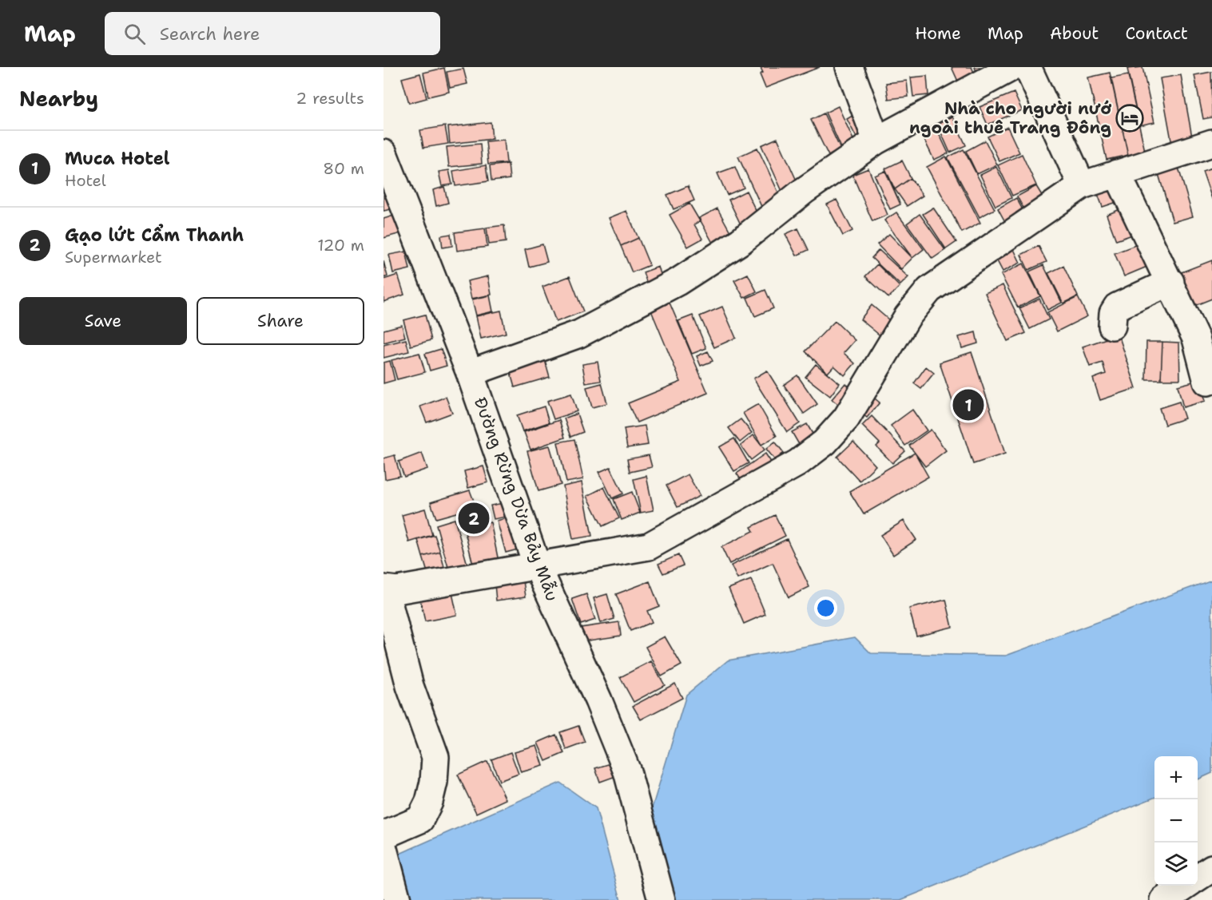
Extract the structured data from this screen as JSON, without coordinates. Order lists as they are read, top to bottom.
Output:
{
  "streets": {
    "street": ["Đường Rừng Dừa Bảy Mẫu"]
  },
  "places": {
    "hotel": ["Nhà cho người nướ ngoài thuê Trang Đông"]
  },
  "page": {
    "header": "Map",
    "search": "Search here",
    "nav": [
      "Home",
      "Map",
      "About",
      "Contact"
    ],
    "heading": ["Nearby", "2 results"],
    "list": [
      {
        "mark": "1",
        "name": "Muca Hotel",
        "note": "Hotel",
        "value": "80 m"
      },
      {
        "mark": "2",
        "name": "Gạo lứt Cẩm Thanh",
        "note": "Supermarket",
        "value": "120 m"
      }
    ],
    "buttons": ["Save", "Share"],
    "pins": ["1", "2"],
    "map_buttons": ["+", "−"]
  }
}
